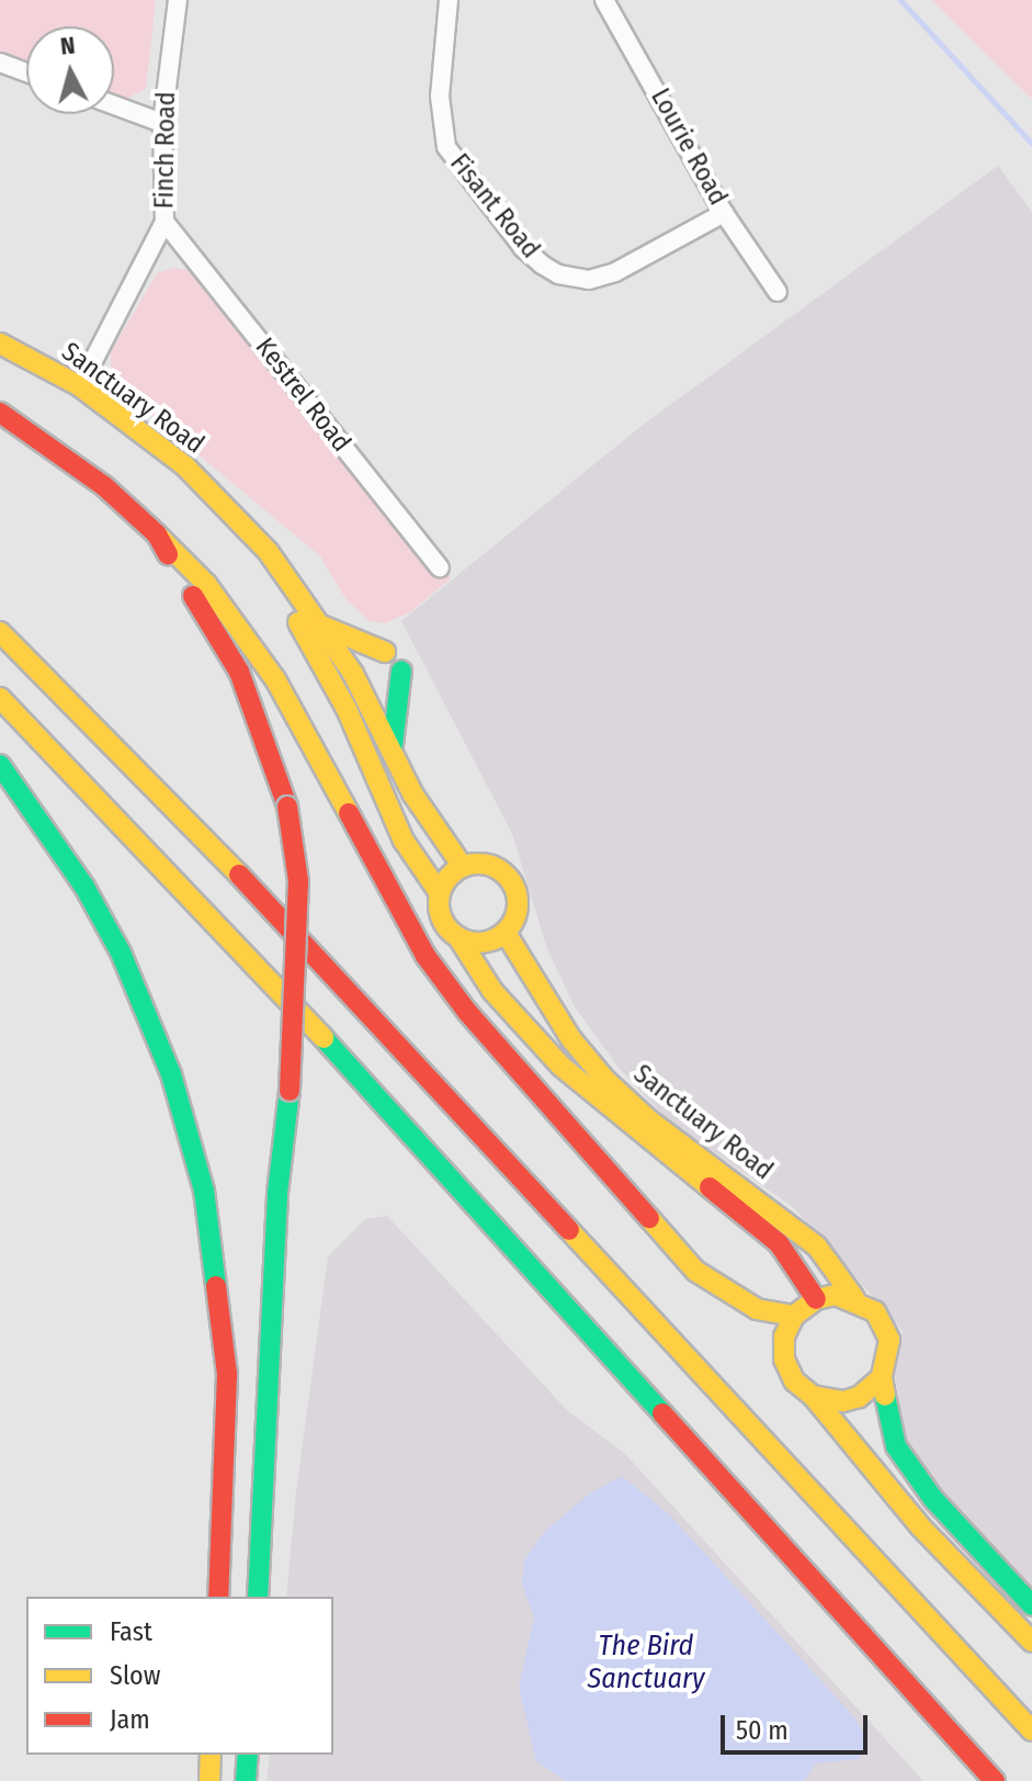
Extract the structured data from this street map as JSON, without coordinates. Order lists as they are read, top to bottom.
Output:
{
  "streets": {
    "main road": ["Sanctuary Road"],
    "street": [
      "Lourie Road",
      "Finch Road",
      "Fisant Road",
      "Kestrel Road"
    ]
  },
  "crossings": [
    ["Lourie Road", "Fisant Road"],
    ["Finch Road", "Kestrel Road"],
    ["Finch Road", "Sanctuary Road"]
  ],
  "water": ["The Bird Sanctuary"],
  "legend": ["Fast", "Slow", "Jam"],
  "scale_bar": "50 m",
  "north": "top"
}
